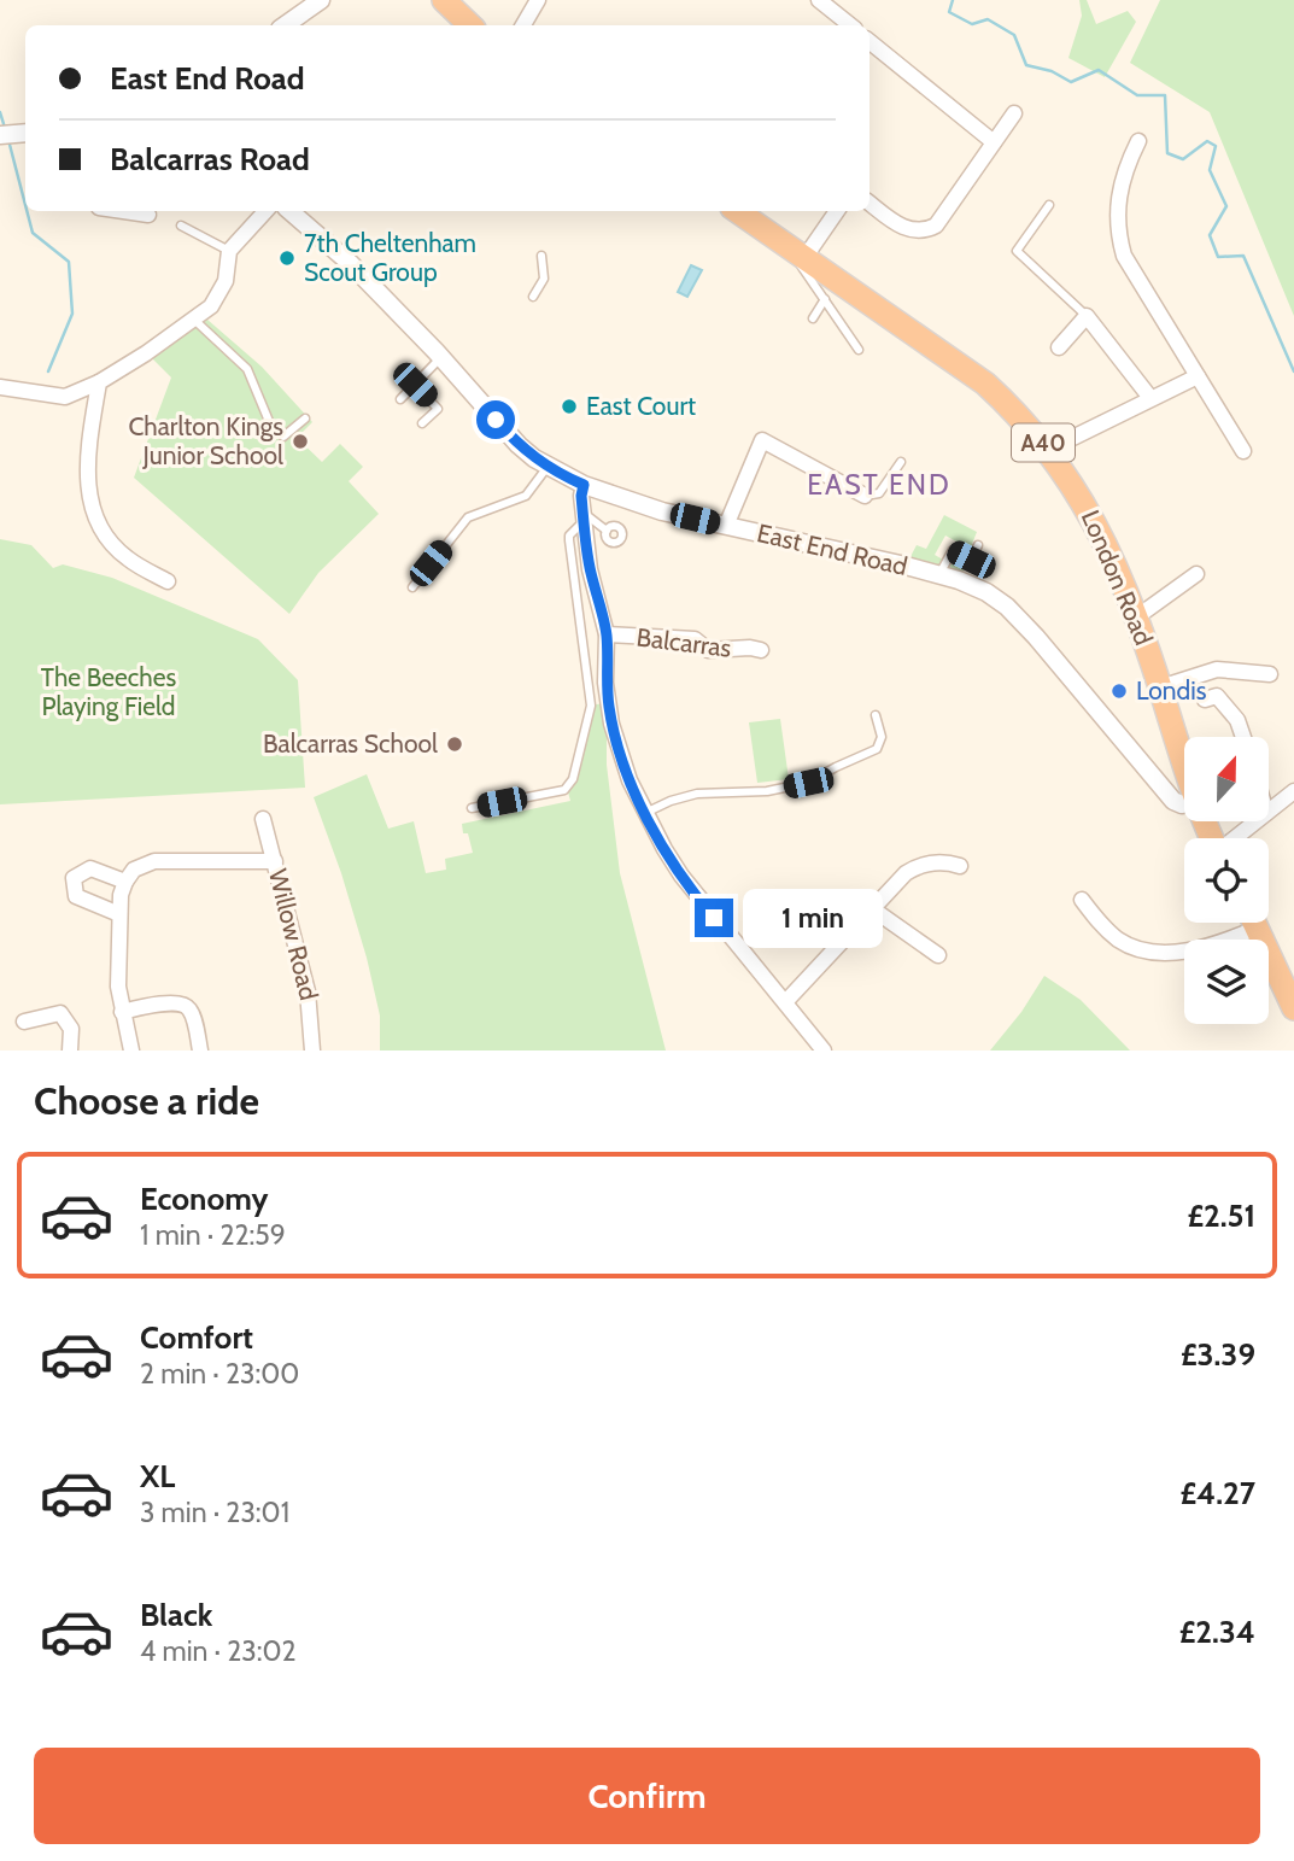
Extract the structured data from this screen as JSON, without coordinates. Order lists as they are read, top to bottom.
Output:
{
  "streets": {
    "highway": ["A40", "London Road"],
    "street": ["East End Road", "Balcarras", "Willow Road"]
  },
  "districts": ["EAST END"],
  "parks": ["The Beeches Playing Field"],
  "places": [
    "7th Cheltenham Scout Group",
    "East Court",
    "Charlton Kings Junior School",
    "Londis",
    "Balcarras School"
  ],
  "north": "top",
  "page": {
    "banner": ["East End Road", "Balcarras Road"],
    "bubble": "1 min",
    "heading": "Choose a ride",
    "list": [
      {
        "name": "Economy",
        "note": "1 min · 22:59",
        "value": "£2.51"
      },
      {
        "name": "Comfort",
        "note": "2 min · 23:00",
        "value": "£3.39"
      },
      {
        "name": "XL",
        "note": "3 min · 23:01",
        "value": "£4.27"
      },
      {
        "name": "Black",
        "note": "4 min · 23:02",
        "value": "£2.34"
      }
    ],
    "buttons": "Confirm"
  }
}
